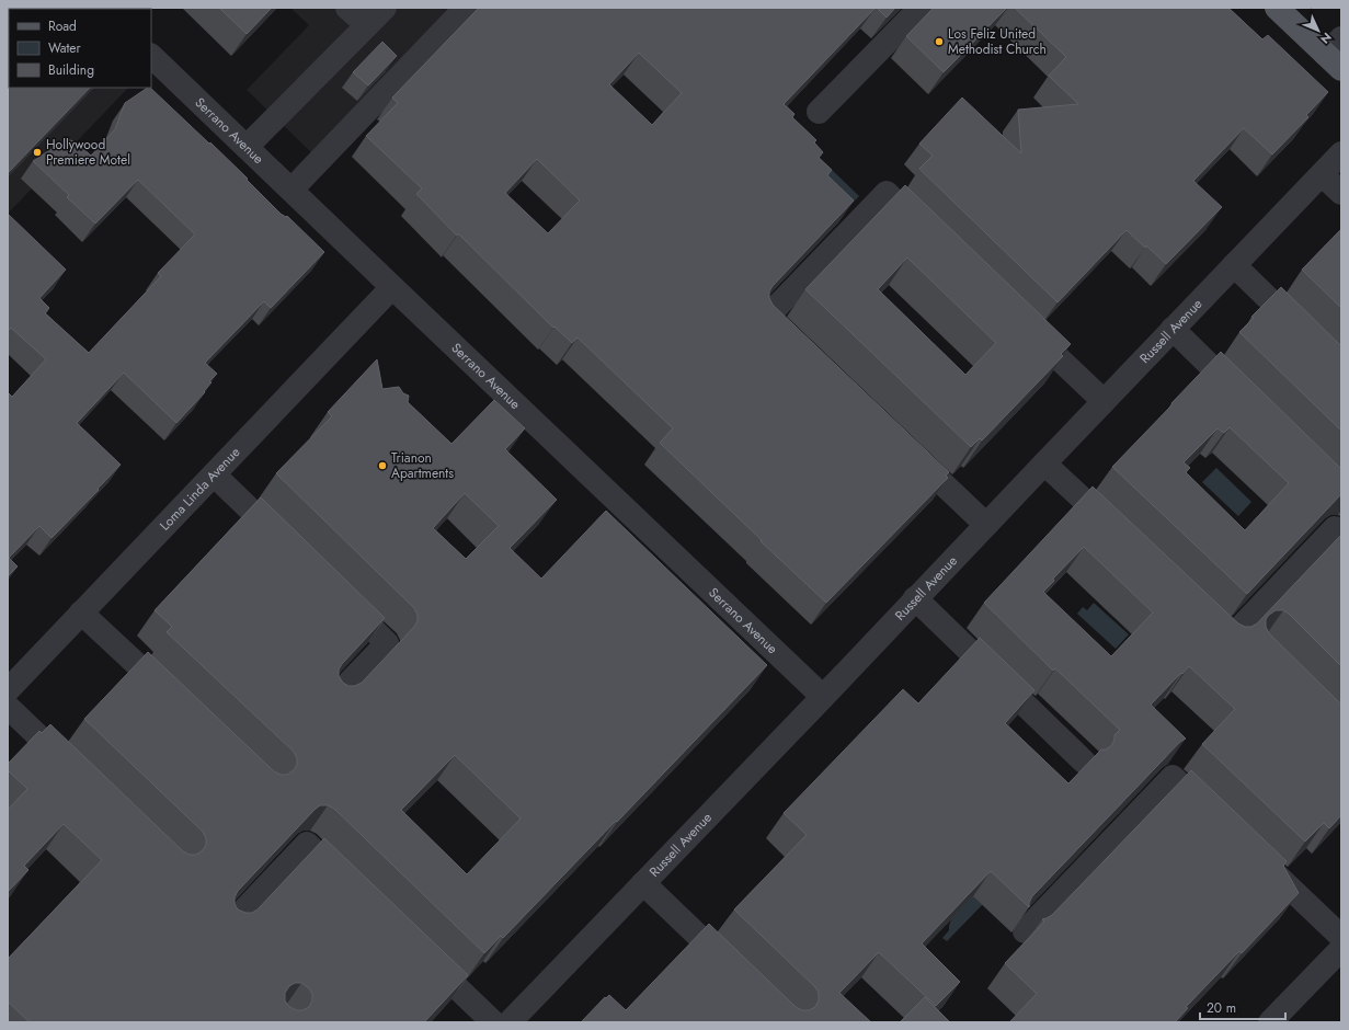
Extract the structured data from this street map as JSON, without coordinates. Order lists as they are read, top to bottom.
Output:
{
  "streets": {
    "street": ["Serrano Avenue", "Russell Avenue", "Loma Linda Avenue"]
  },
  "crossings": [
    ["Serrano Avenue", "Russell Avenue"],
    ["Serrano Avenue", "Loma Linda Avenue"]
  ],
  "places": ["Los Feliz United Methodist Church", "Hollywood Premiere Motel", "Trianon Apartments"],
  "legend": ["Road", "Water", "Building"],
  "scale_bar": "20 m",
  "north": "bottom right"
}
